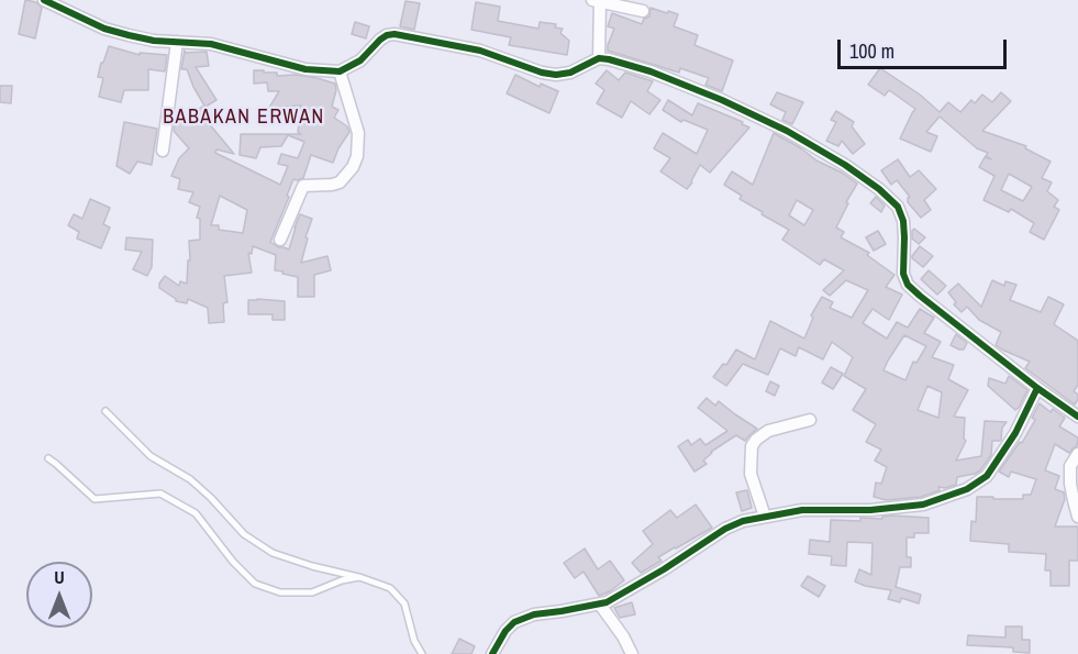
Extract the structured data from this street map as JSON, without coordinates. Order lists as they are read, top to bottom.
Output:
{
  "districts": ["BABAKAN ERWAN"],
  "scale_bar": "100 m",
  "north": "top"
}
